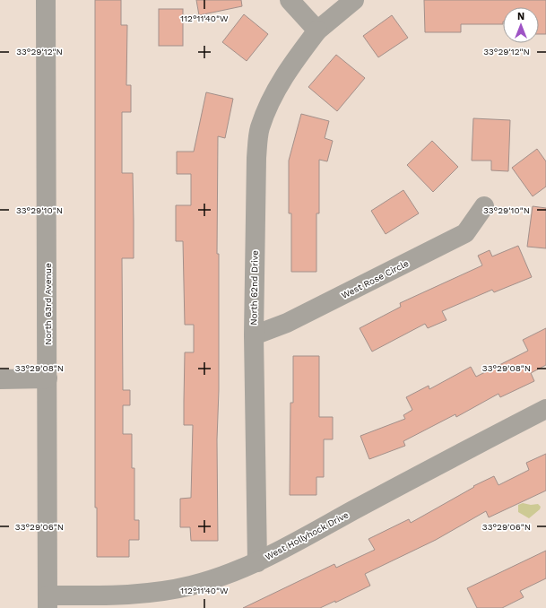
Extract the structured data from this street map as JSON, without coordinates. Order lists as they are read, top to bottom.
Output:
{
  "streets": {
    "street": [
      "West Rose Circle",
      "North 62nd Drive",
      "North 63rd Avenue",
      "West Hollyhock Drive"
    ]
  },
  "crossings": [
    ["West Rose Circle", "North 62nd Drive"],
    ["North 62nd Drive", "West Hollyhock Drive"],
    ["North 63rd Avenue", "West Hollyhock Drive"]
  ],
  "north": "top",
  "coordinates": [
    "112°11'40\"W",
    "33°29'12\"N",
    "33°29'10\"N",
    "33°29'08\"N",
    "33°29'06\"N"
  ]
}
